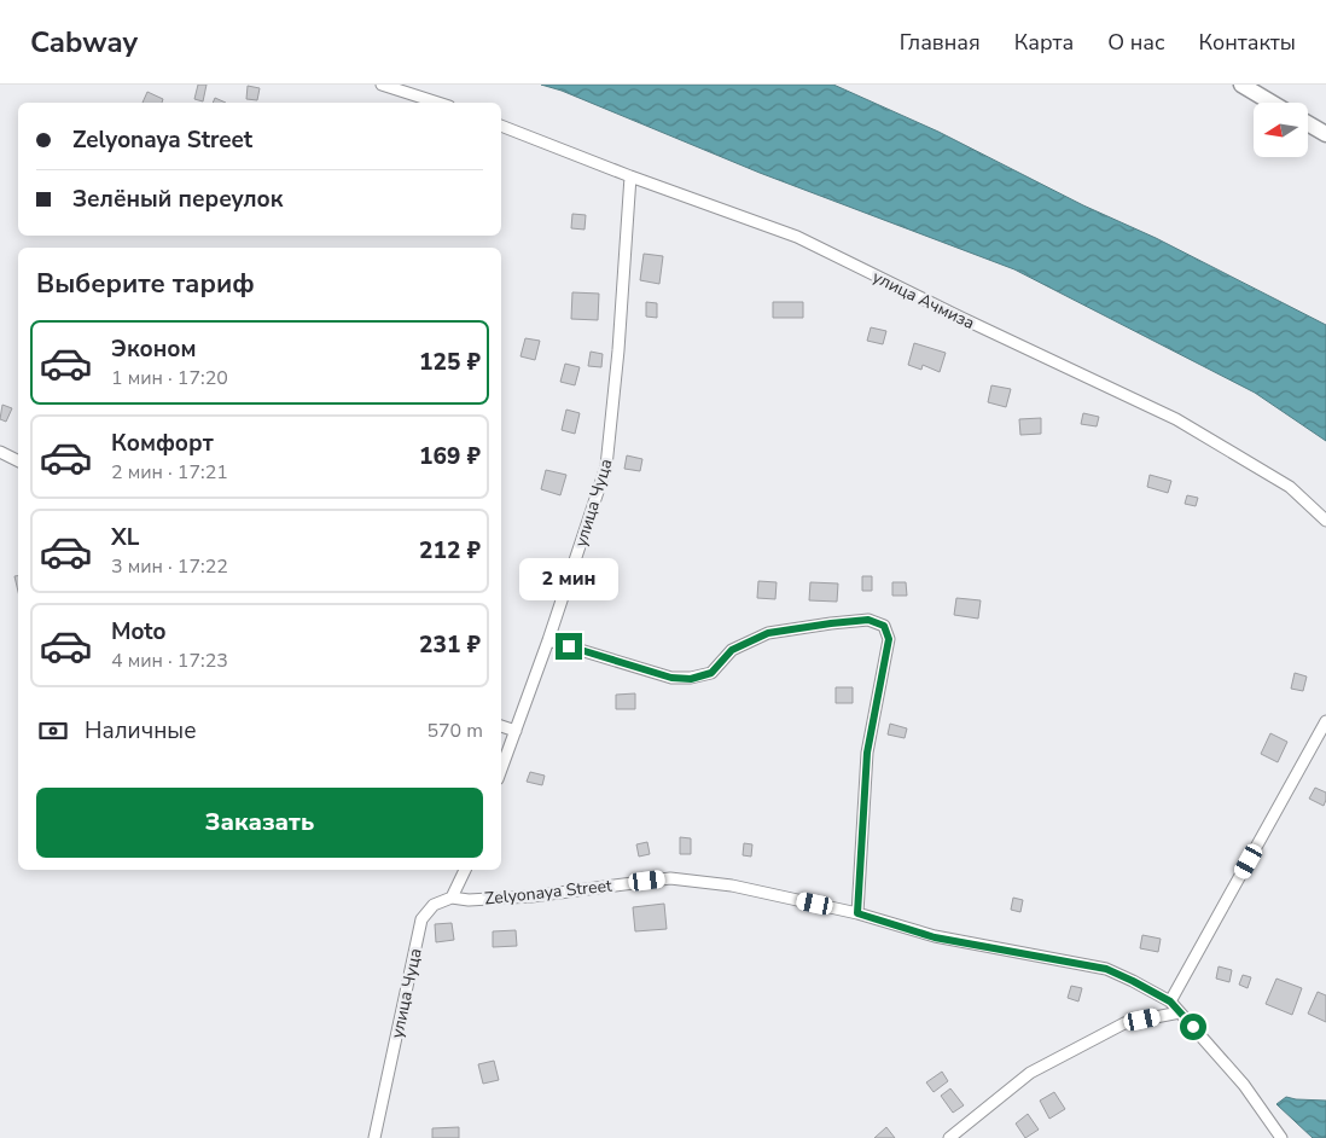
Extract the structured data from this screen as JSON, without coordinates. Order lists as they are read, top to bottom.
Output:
{
  "streets": {
    "street": ["улица Ачмиза", "улица Чуца", "Zelyonaya Street"]
  },
  "crossings": [
    ["улица Ачмиза", "улица Чуца"],
    ["улица Чуца", "Zelyonaya Street"]
  ],
  "north": "left",
  "page": {
    "header": "Cabway",
    "nav": [
      "Главная",
      "Карта",
      "О нас",
      "Контакты"
    ],
    "banner": ["Zelyonaya Street", "Зелёный переулок"],
    "heading": "Выберите тариф",
    "list": [
      {
        "name": "Эконом",
        "note": "1 мин · 17:20",
        "value": "125 ₽"
      },
      {
        "name": "Комфорт",
        "note": "2 мин · 17:21",
        "value": "169 ₽"
      },
      {
        "name": "XL",
        "note": "3 мин · 17:22",
        "value": "212 ₽"
      },
      {
        "name": "Moto",
        "note": "4 мин · 17:23",
        "value": "231 ₽"
      }
    ],
    "bubble": "2 мин",
    "pay": ["Наличные", "570 m"],
    "buttons": "Заказать"
  }
}
